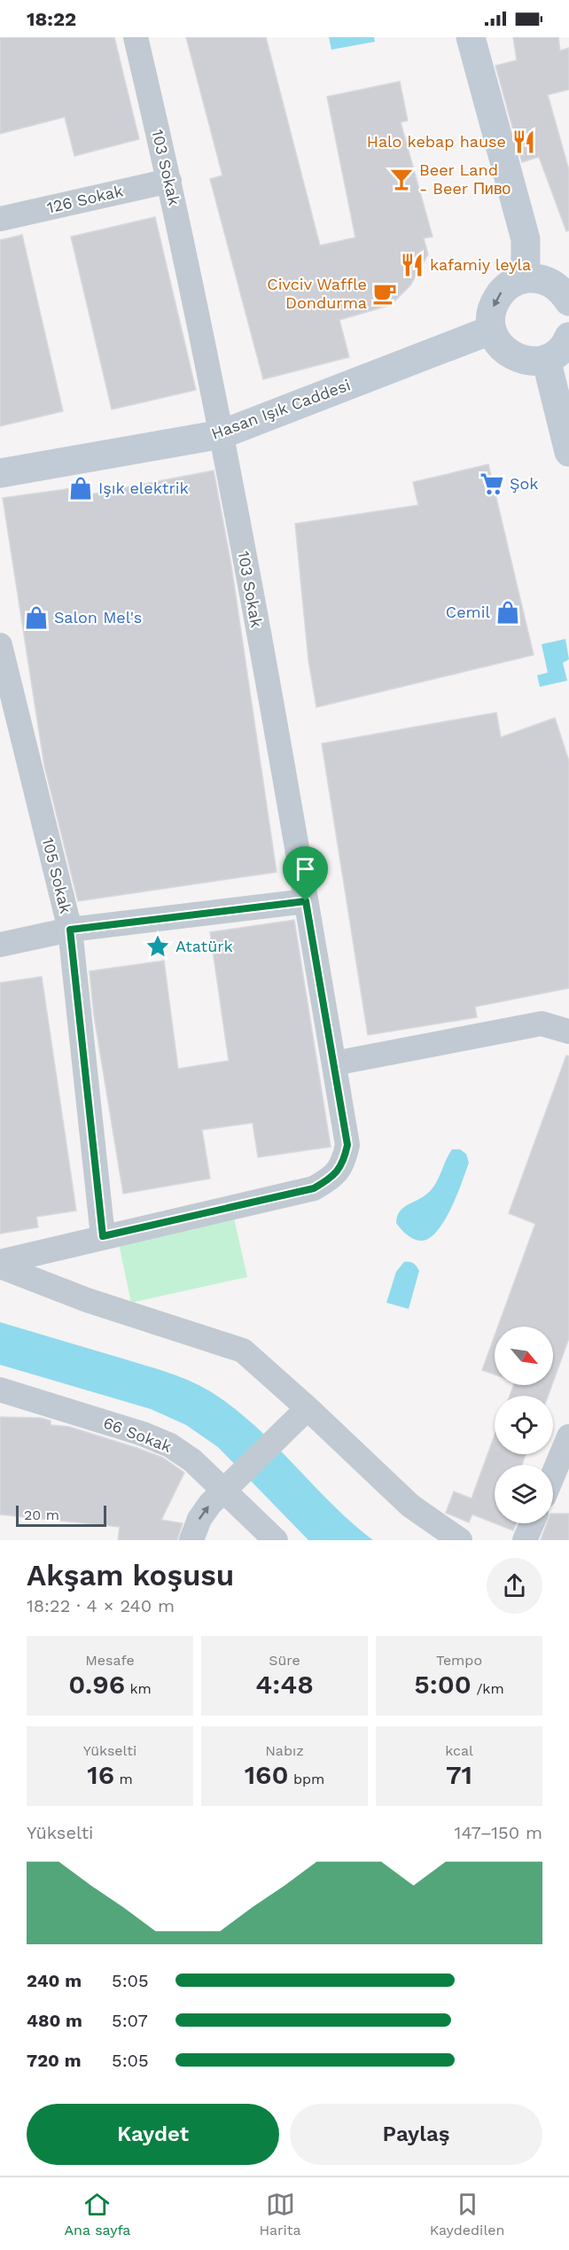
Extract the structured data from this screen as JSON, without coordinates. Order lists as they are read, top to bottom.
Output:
{
  "streets": {
    "street": [
      "103 Sokak",
      "126 Sokak",
      "Hasan Işık Caddesi",
      "105 Sokak",
      "66 Sokak"
    ]
  },
  "crossings": [
    ["103 Sokak", "126 Sokak"],
    ["103 Sokak", "Hasan Işık Caddesi"],
    ["103 Sokak", "105 Sokak"]
  ],
  "places": {
    "restaurant": ["Halo kebap hause", "kafamiy leyla"],
    "bar": ["Beer Land - Beer Пиво"],
    "cafe": ["Civciv Waffle Dondurma"],
    "supermarket": ["Şok"],
    "shop": ["Işık elektrik", "Cemil", "Salon Mel's"],
    "place": ["Atatürk"]
  },
  "scale_bar": "20 m",
  "north": "bottom right",
  "page": {
    "status": "18:22",
    "scale": "20 m",
    "heading": ["Akşam koşusu", "18:22 · 4 × 240 m"],
    "stats": [
      ["Mesafe", "0.96 km"],
      ["Süre", "4:48"],
      ["Tempo", "5:00 /km"],
      ["Yükselti", "16 m"],
      ["Nabız", "160 bpm"],
      ["kcal", "71"]
    ],
    "chart": ["Yükselti", "147–150 m"],
    "list": [
      {
        "name": "240 m",
        "note": "5:05"
      },
      {
        "name": "480 m",
        "note": "5:07"
      },
      {
        "name": "720 m",
        "note": "5:05"
      }
    ],
    "buttons": ["Kaydet", "Paylaş"],
    "tabs": ["Ana sayfa", "Harita", "Kaydedilen"]
  }
}
